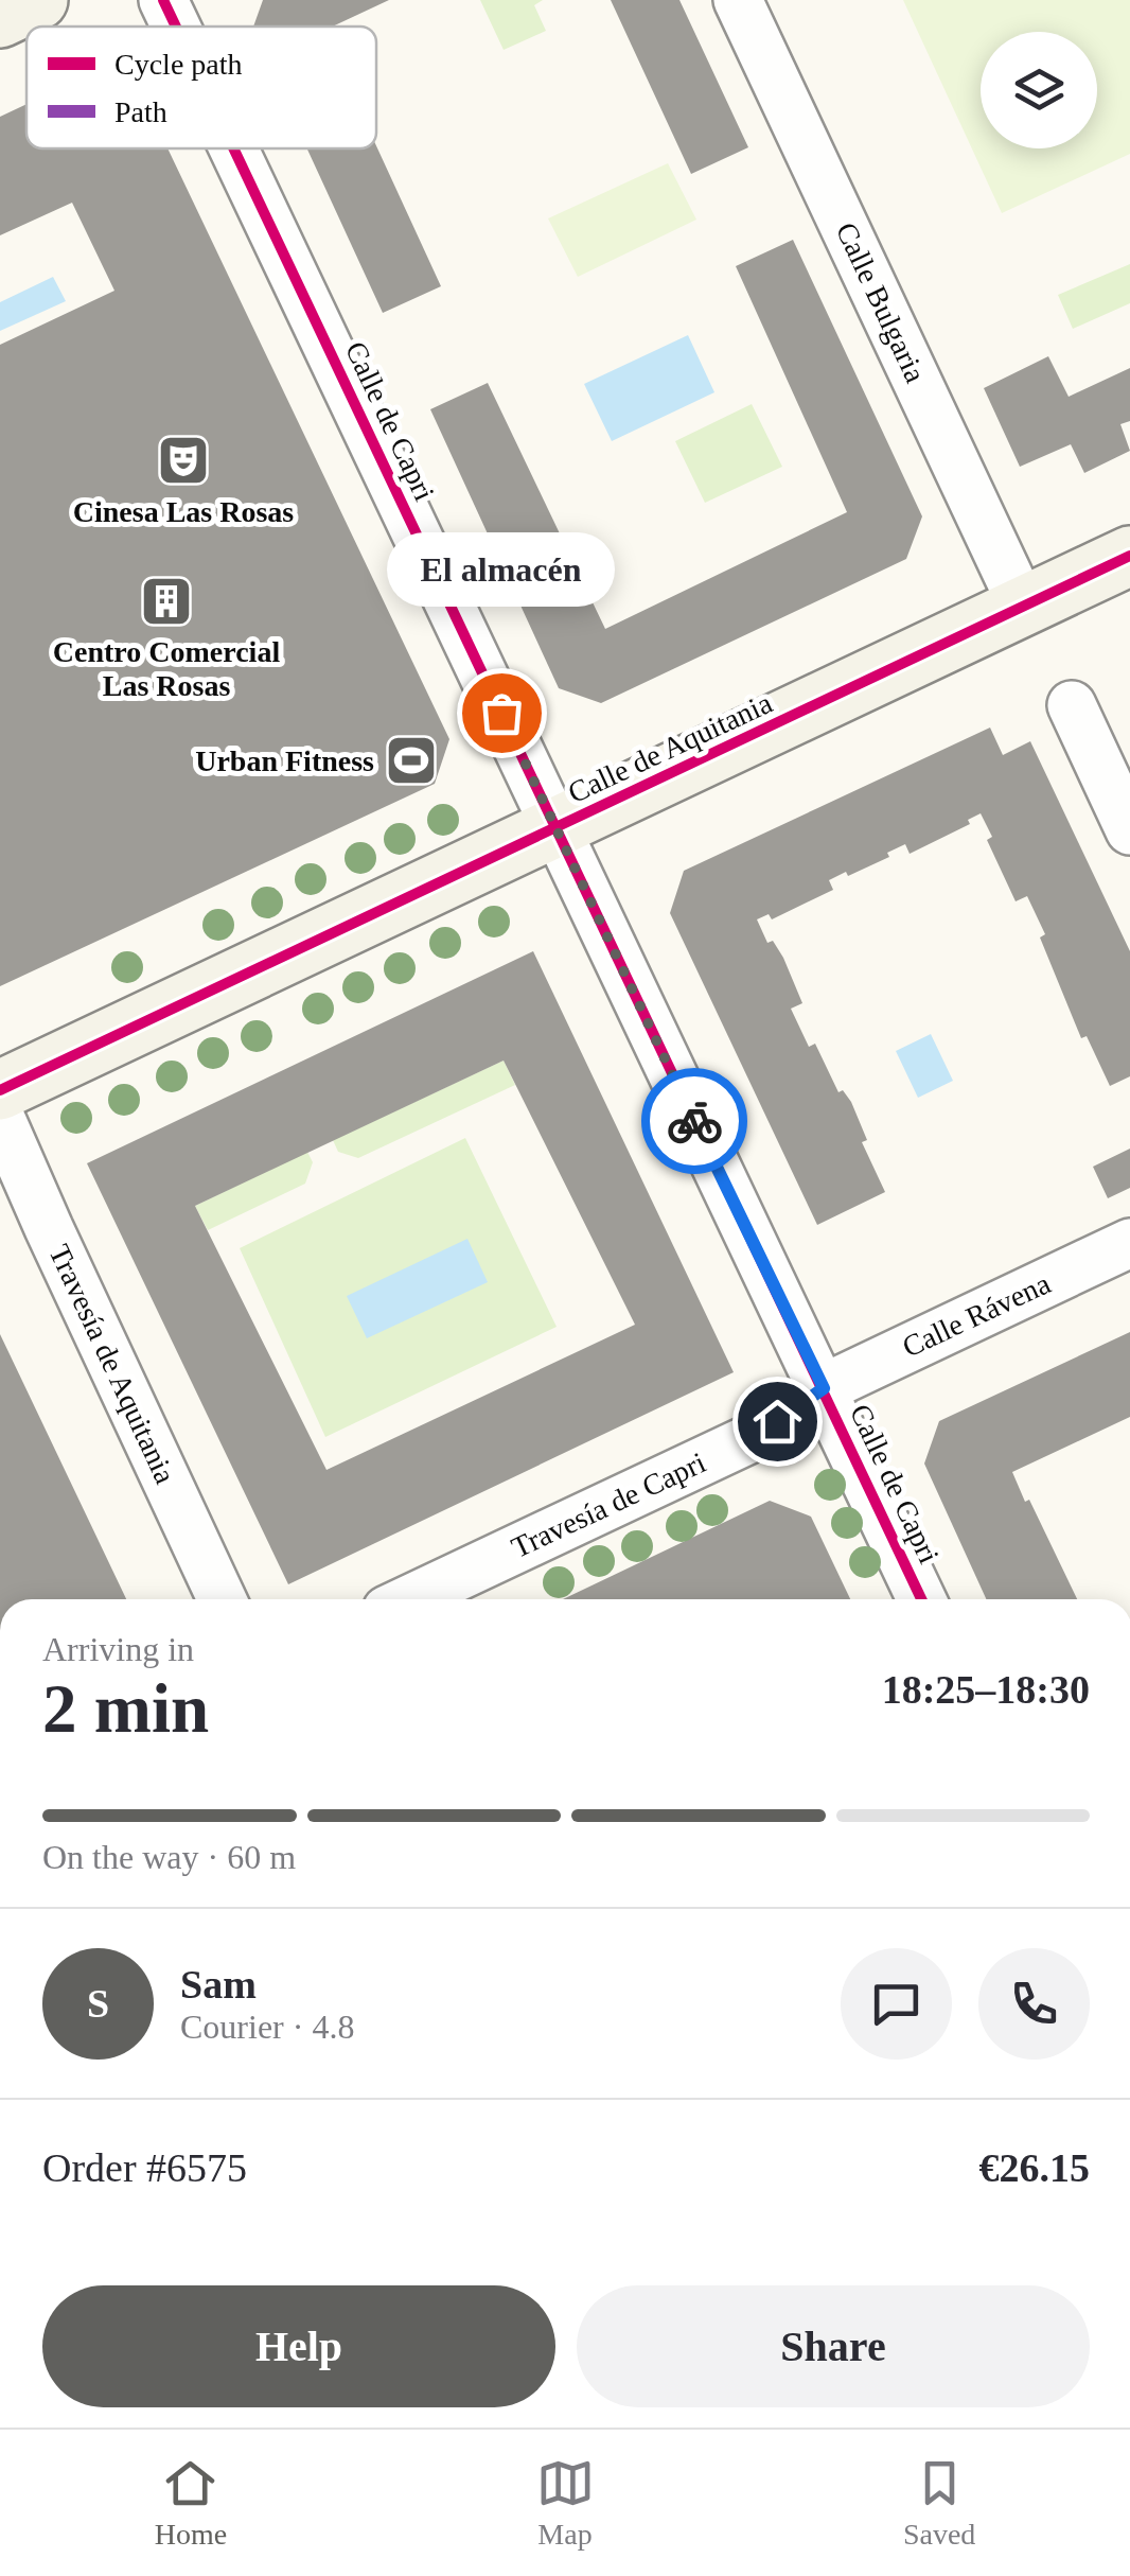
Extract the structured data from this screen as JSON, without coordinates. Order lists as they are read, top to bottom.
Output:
{
  "streets": {
    "street": [
      "Calle Bulgaria",
      "Calle de Capri",
      "Calle de Aquitania",
      "Calle Rávena",
      "Travesía de Aquitania",
      "Travesía de Capri"
    ]
  },
  "crossings": [
    ["Calle Bulgaria", "Calle de Aquitania"],
    ["Calle de Capri", "Calle de Aquitania"],
    ["Calle de Capri", "Calle Rávena"],
    ["Calle de Capri", "Travesía de Capri"],
    ["Calle Rávena", "Travesía de Capri"]
  ],
  "places": {
    "theatre": ["Cinesa Las Rosas"],
    "building": ["Centro Comercial Las Rosas"],
    "other": ["El almacén"],
    "sports": ["Urban Fitness"]
  },
  "legend": ["Cycle path", "Path"],
  "page": {
    "bubble": "El almacén",
    "heading": ["2 min", "Arriving in", "18:25–18:30"],
    "panel": [
      "Sam",
      "Courier · 4.8",
      "Order #6575",
      "€26.15"
    ],
    "bar": "On the way · 60 m",
    "round": "S",
    "buttons": ["Help", "Share"],
    "tabs": ["Home", "Map", "Saved"]
  }
}
